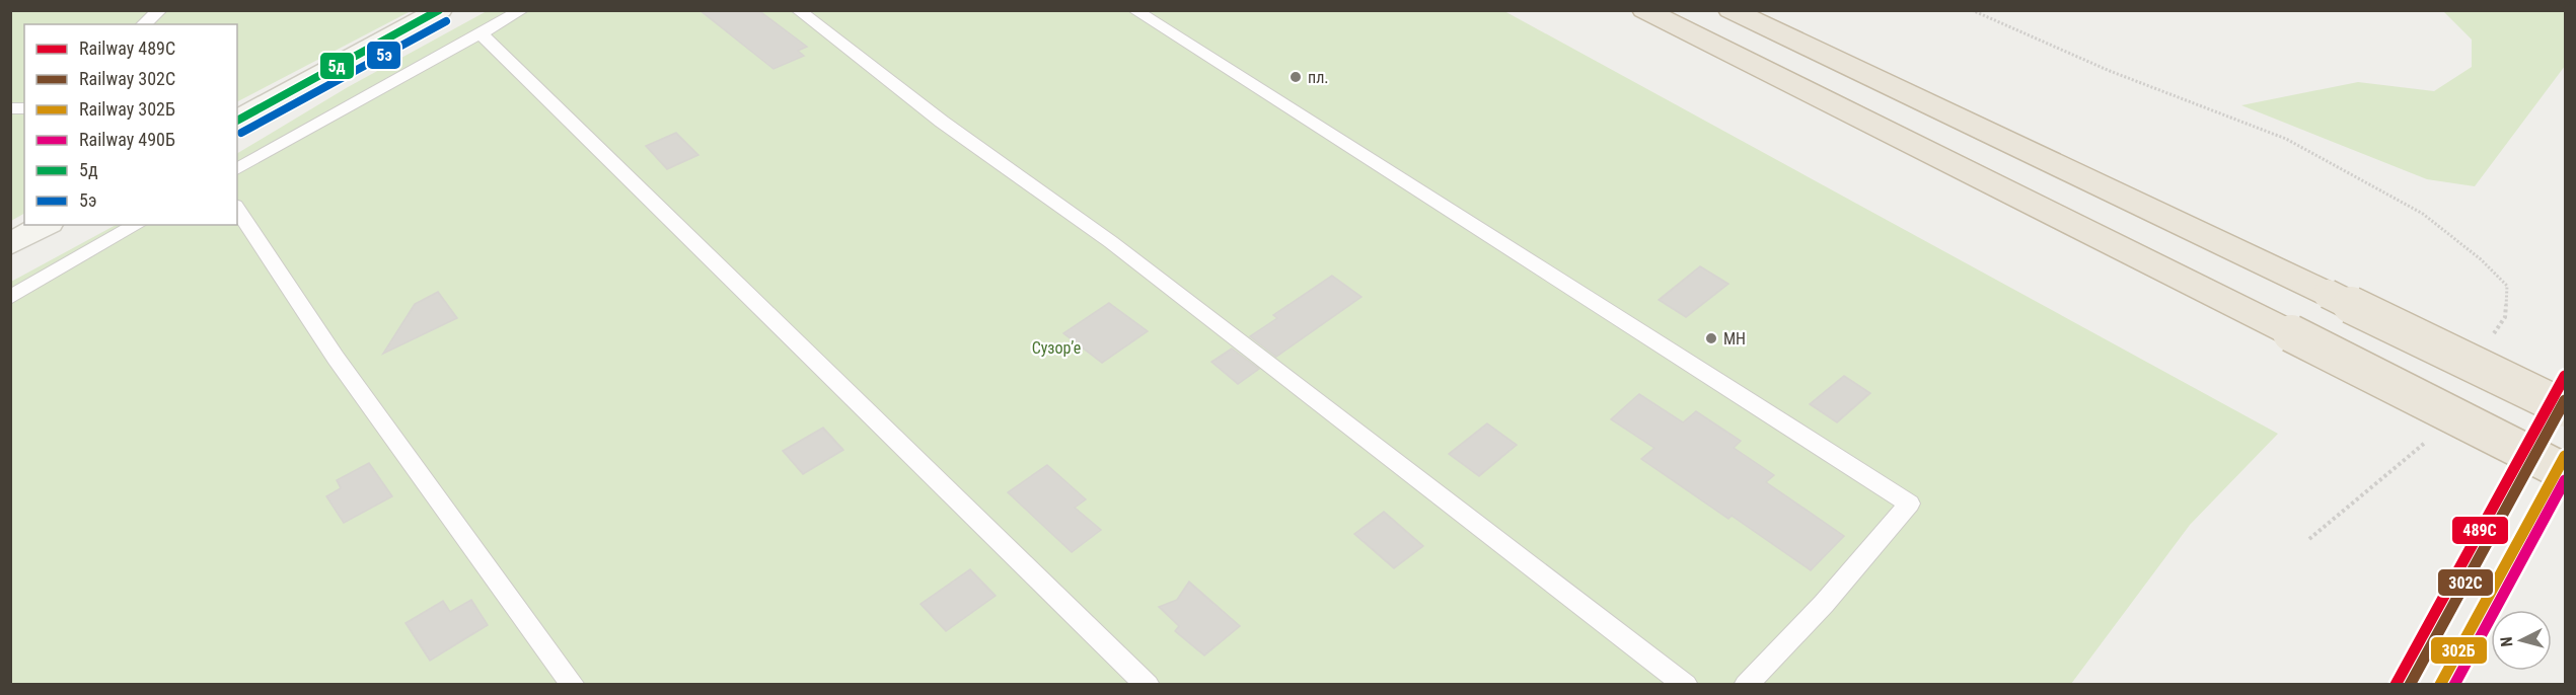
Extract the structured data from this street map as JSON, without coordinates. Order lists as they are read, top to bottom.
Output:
{
  "parks": ["Сузорʼе"],
  "places": ["пл.", "МН"],
  "lines": [
    "transit line 5д",
    "transit line 5э",
    "rail line 489С",
    "rail line 302С",
    "rail line 302Б",
    "rail line 490Б"
  ],
  "legend": [
    "Railway 489С",
    "Railway 302С",
    "Railway 302Б",
    "Railway 490Б",
    "5д",
    "5э"
  ],
  "north": "left"
}
